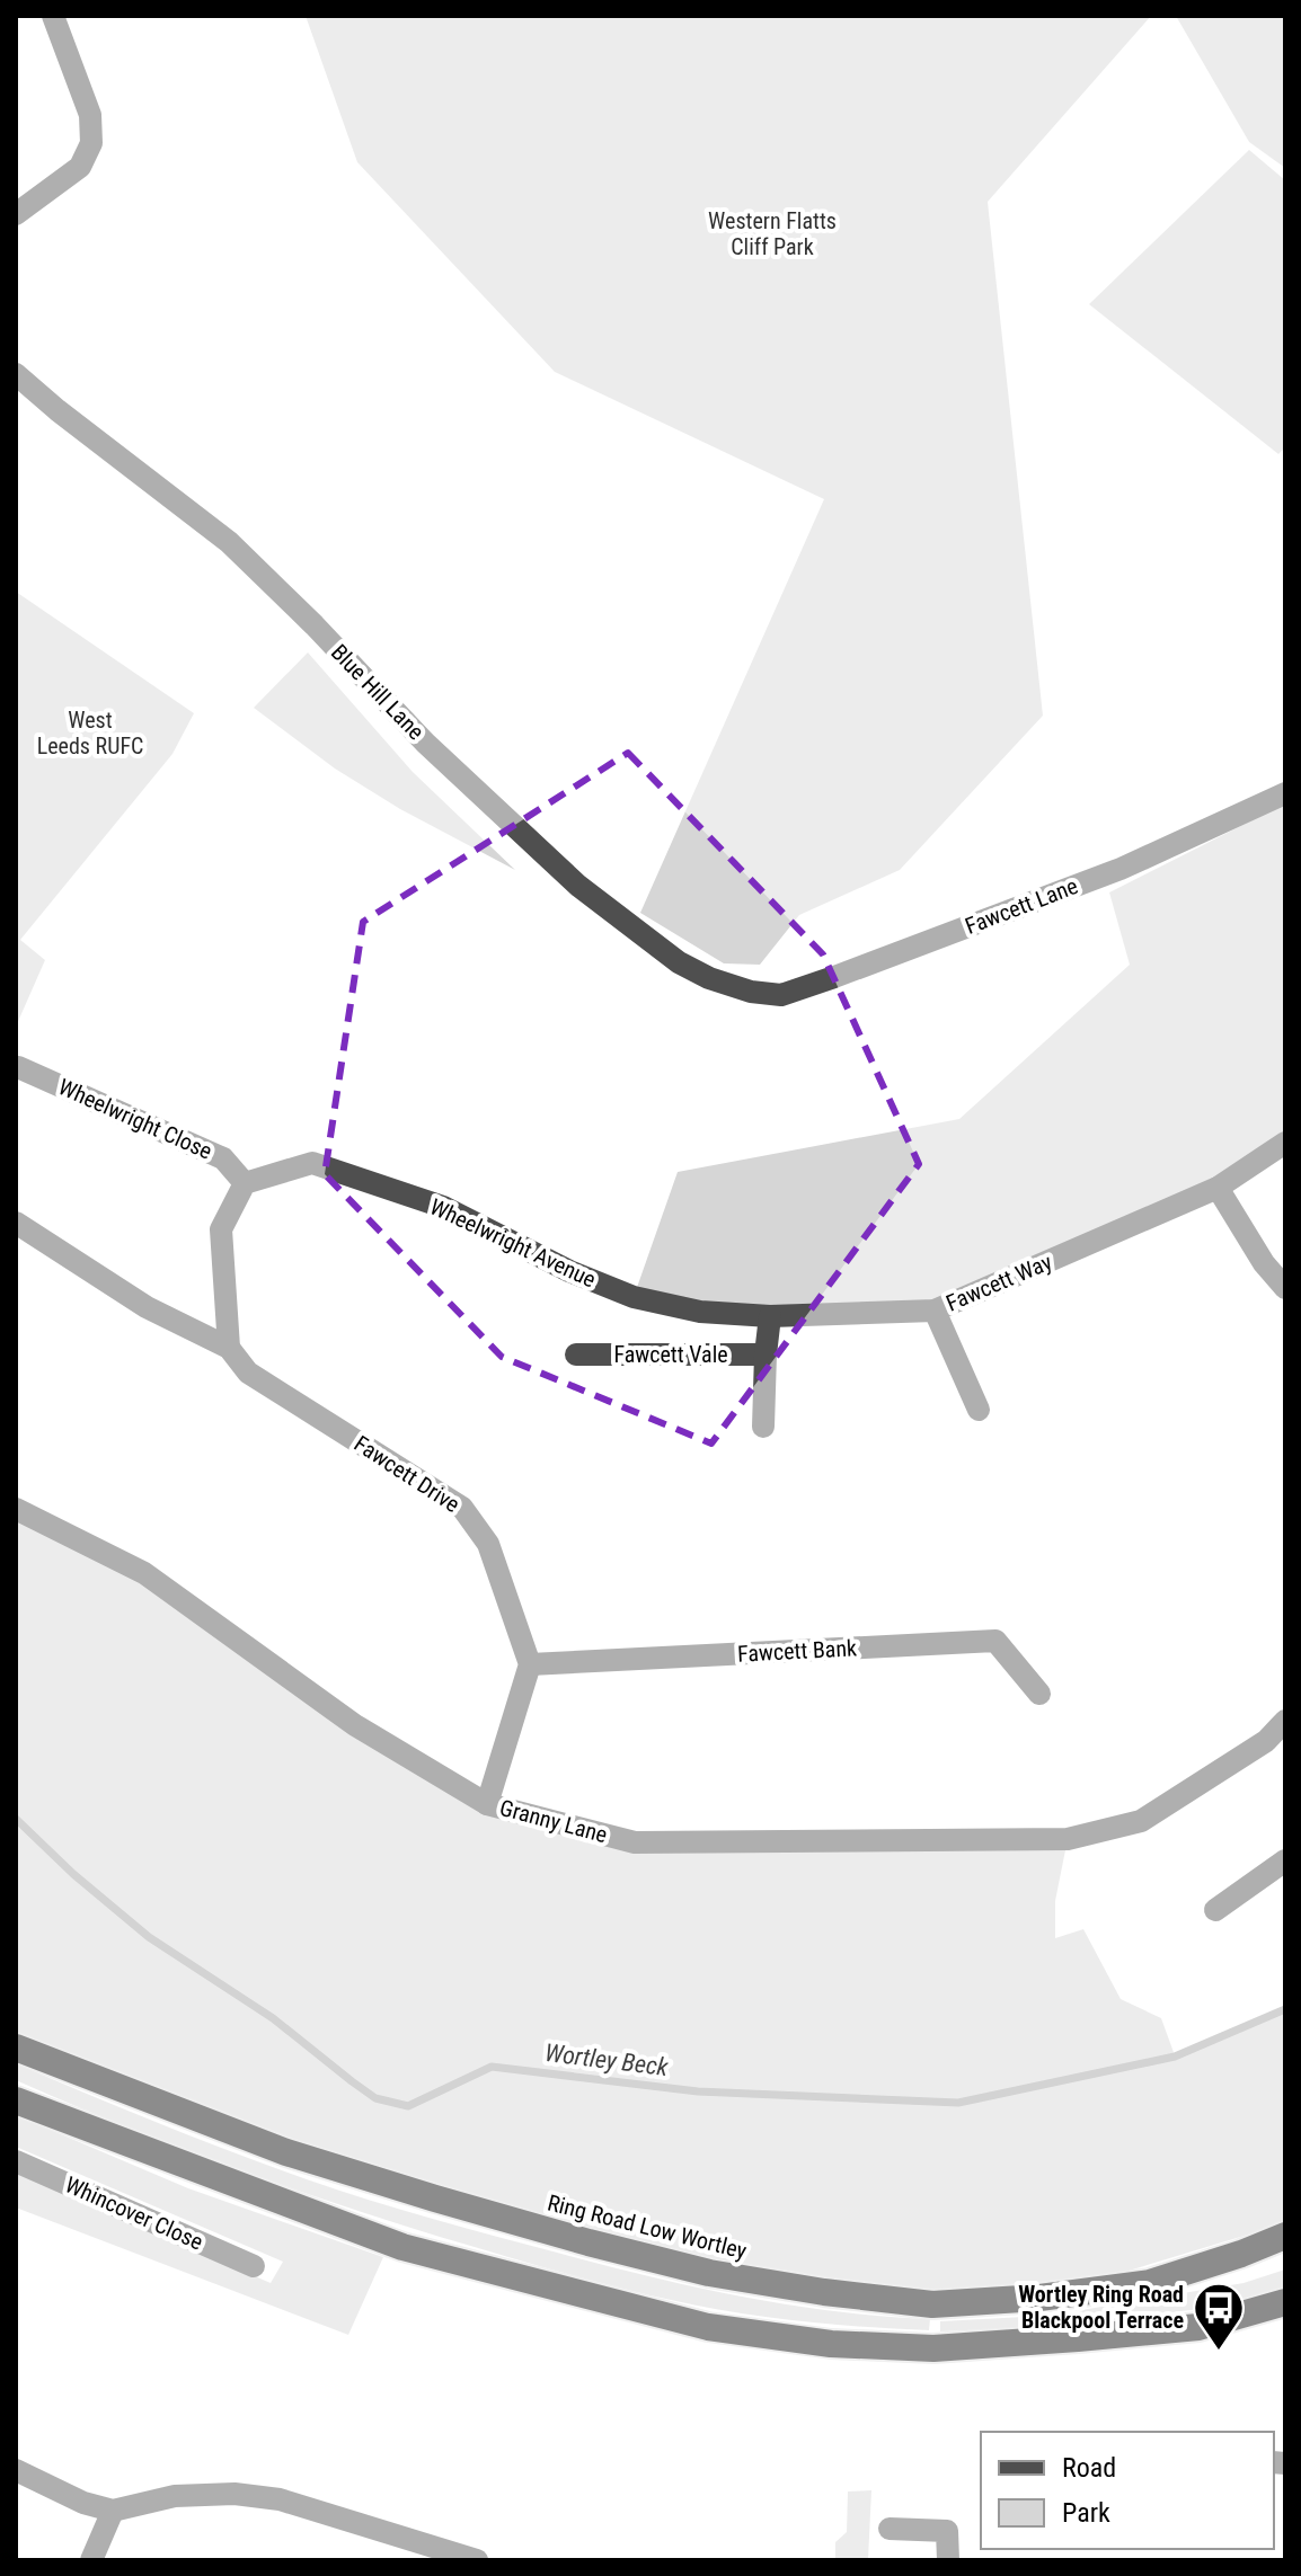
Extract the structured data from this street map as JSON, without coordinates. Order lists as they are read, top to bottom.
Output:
{
  "streets": {
    "highway": ["Ring Road Low Wortley"],
    "street": [
      "Blue Hill Lane",
      "Fawcett Lane",
      "Wheelwright Close",
      "Wheelwright Avenue",
      "Fawcett Way",
      "Fawcett Vale",
      "Fawcett Drive",
      "Fawcett Bank",
      "Granny Lane",
      "Whincover Close"
    ]
  },
  "crossings": [
    ["Blue Hill Lane", "Fawcett Lane"],
    ["Wheelwright Close", "Wheelwright Avenue"],
    ["Wheelwright Avenue", "Fawcett Way"],
    ["Fawcett Drive", "Fawcett Bank"]
  ],
  "water": ["Wortley Beck"],
  "parks": ["Western Flatts Cliff Park", "West Leeds RUFC"],
  "places": {
    "bus stop": ["Wortley Ring Road Blackpool Terrace"]
  },
  "legend": ["Road", "Park"]
}
